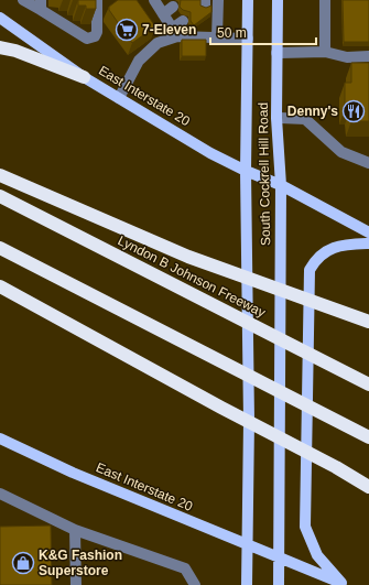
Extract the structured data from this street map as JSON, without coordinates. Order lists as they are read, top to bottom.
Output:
{
  "streets": {
    "highway": ["Lyndon B Johnson Freeway"],
    "main road": ["East Interstate 20", "South Cockrell Hill Road"]
  },
  "crossings": [
    ["East Interstate 20", "South Cockrell Hill Road"]
  ],
  "places": {
    "supermarket": ["7-Eleven"],
    "restaurant": ["Denny's"],
    "shop": ["K&G Fashion Superstore"]
  },
  "scale_bar": "50 m"
}
